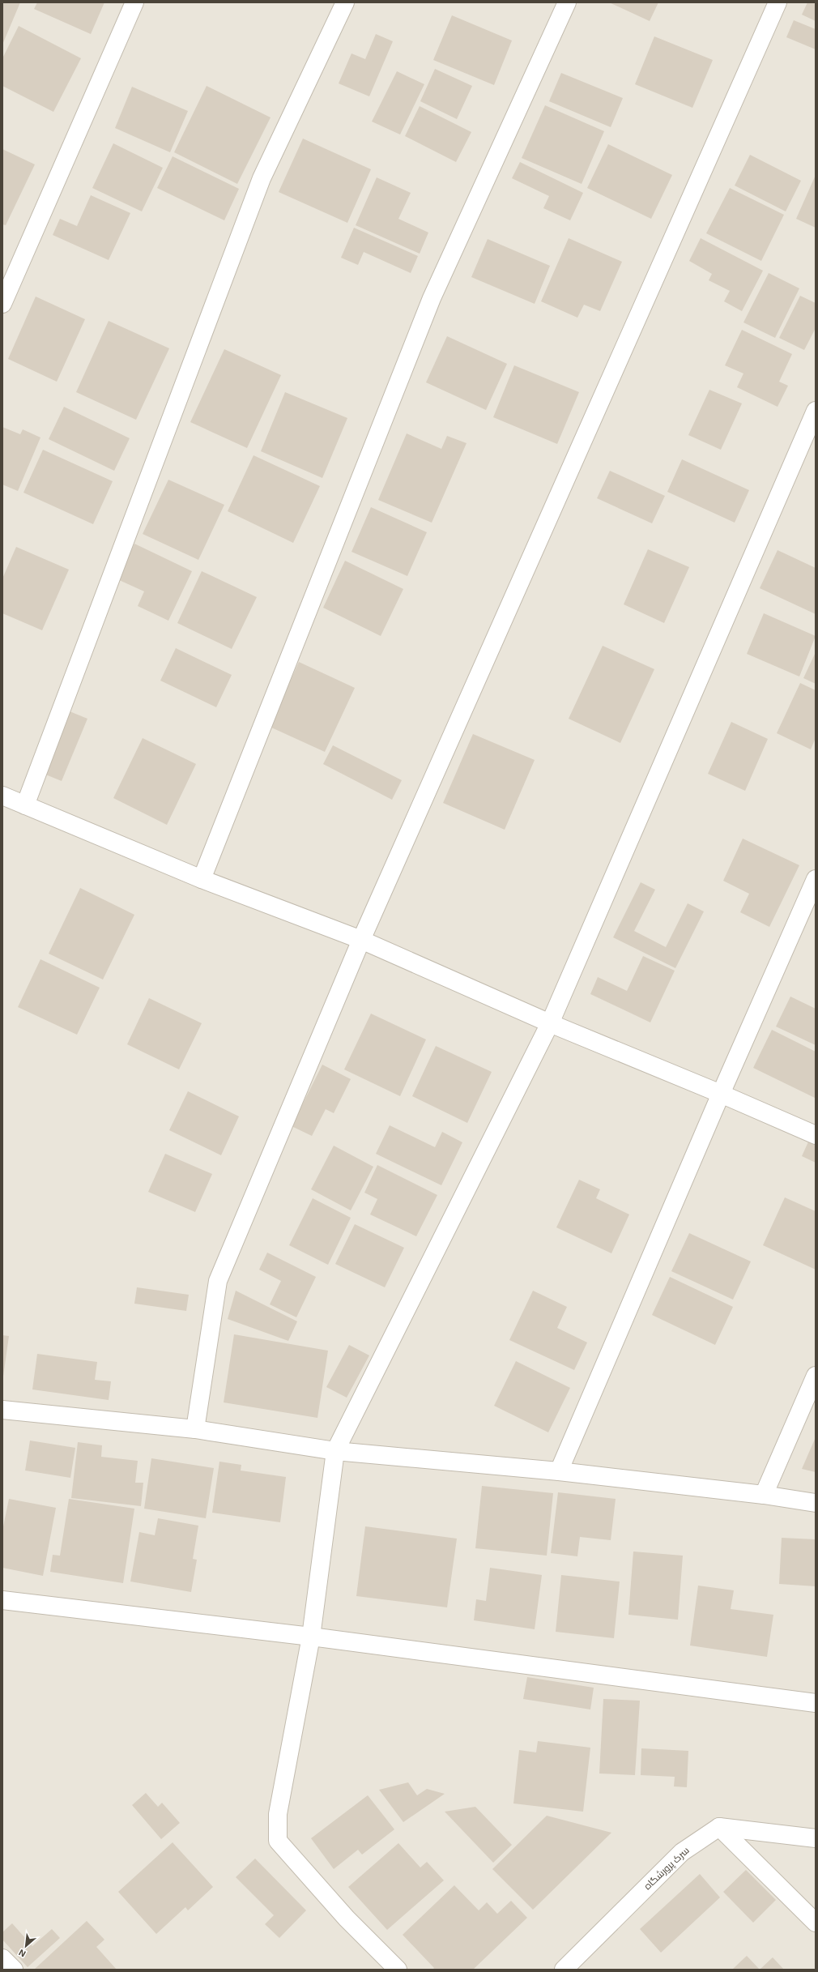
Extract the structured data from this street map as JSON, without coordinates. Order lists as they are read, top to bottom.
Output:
{
  "streets": {
    "street": ["سرک پرورشگاه"]
  },
  "north": "bottom left"
}
